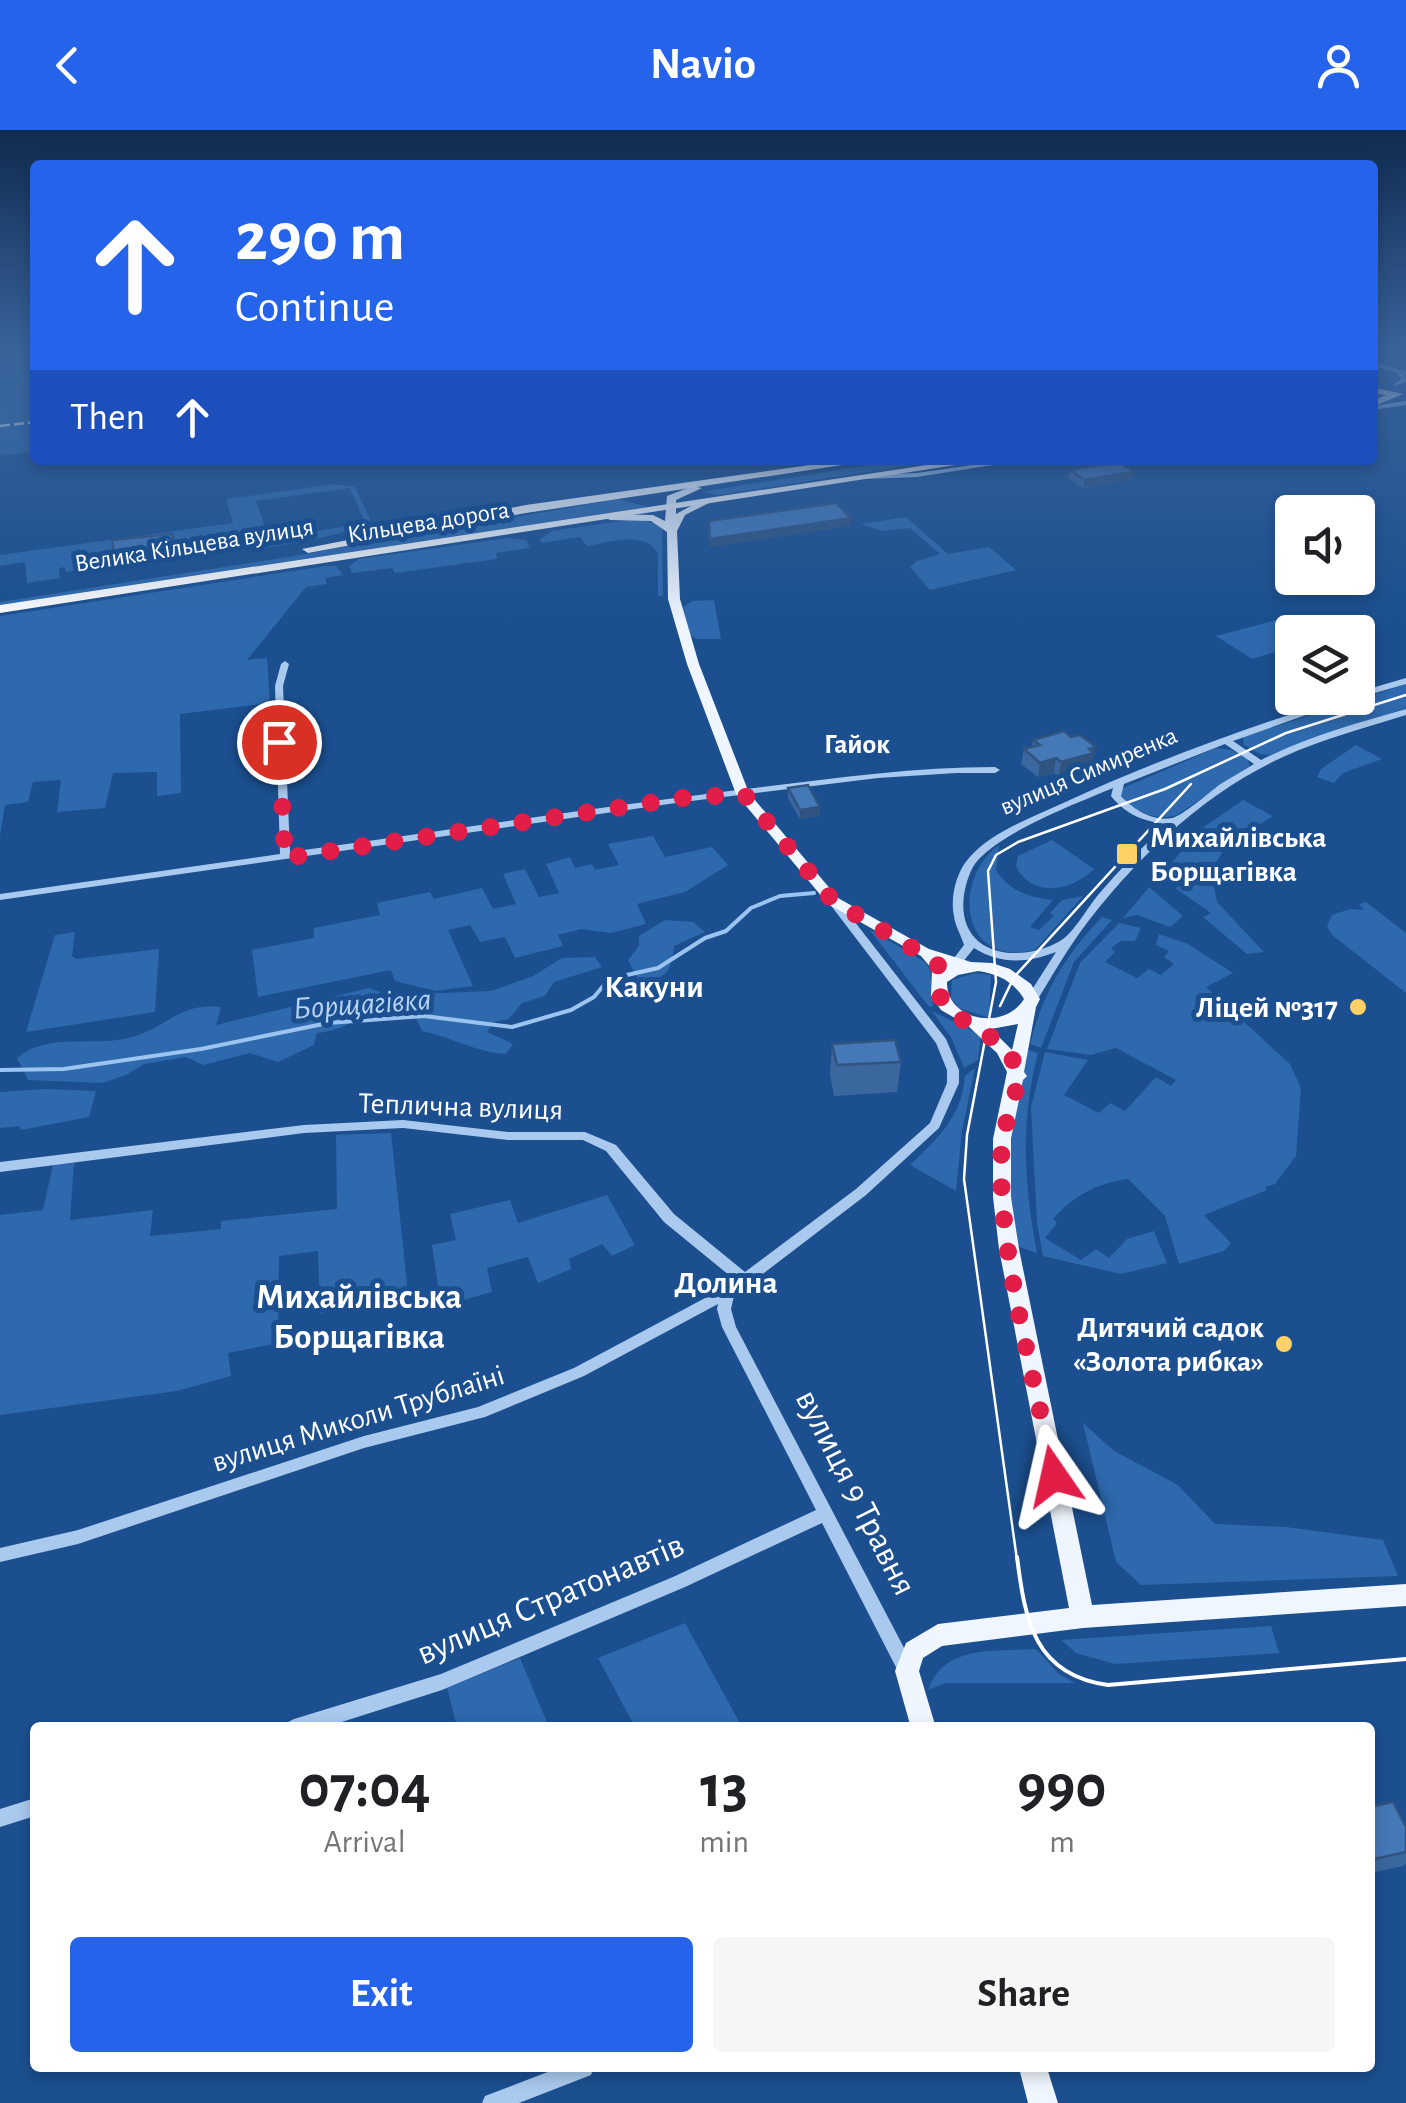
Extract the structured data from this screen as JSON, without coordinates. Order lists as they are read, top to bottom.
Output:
{
  "streets": {
    "highway": ["Кільцева дорога", "Велика Кільцева вулиця"],
    "main road": ["вулиця Миколи Трублаїні", "вулиця 9 Травня"],
    "street": ["вулиця Симиренка", "Теплична вулиця", "вулиця Стратонавтів"]
  },
  "crossings": [
    ["Кільцева дорога", "вулиця Миколи Трублаїні"],
    ["Теплична вулиця", "вулиця Миколи Трублаїні"],
    ["вулиця Миколи Трублаїні", "вулиця 9 Травня"],
    ["вулиця 9 Травня", "вулиця Стратонавтів"]
  ],
  "districts": [
    "Гайок",
    "Какуни",
    "Долина",
    "Михайлівська Борщагівка"
  ],
  "water": ["Борщагівка"],
  "places": {
    "transit": ["Михайлівська Борщагівка"],
    "other": ["Ліцей №317", "Дитячий садок «Золота рибка»"]
  },
  "page": {
    "header": "Navio",
    "turn": ["290 m", "Continue"],
    "then": "Then",
    "eta": [
      "07:04",
      "Arrival",
      "13",
      "min",
      "990",
      "m"
    ],
    "buttons": ["Exit", "Share"]
  }
}
